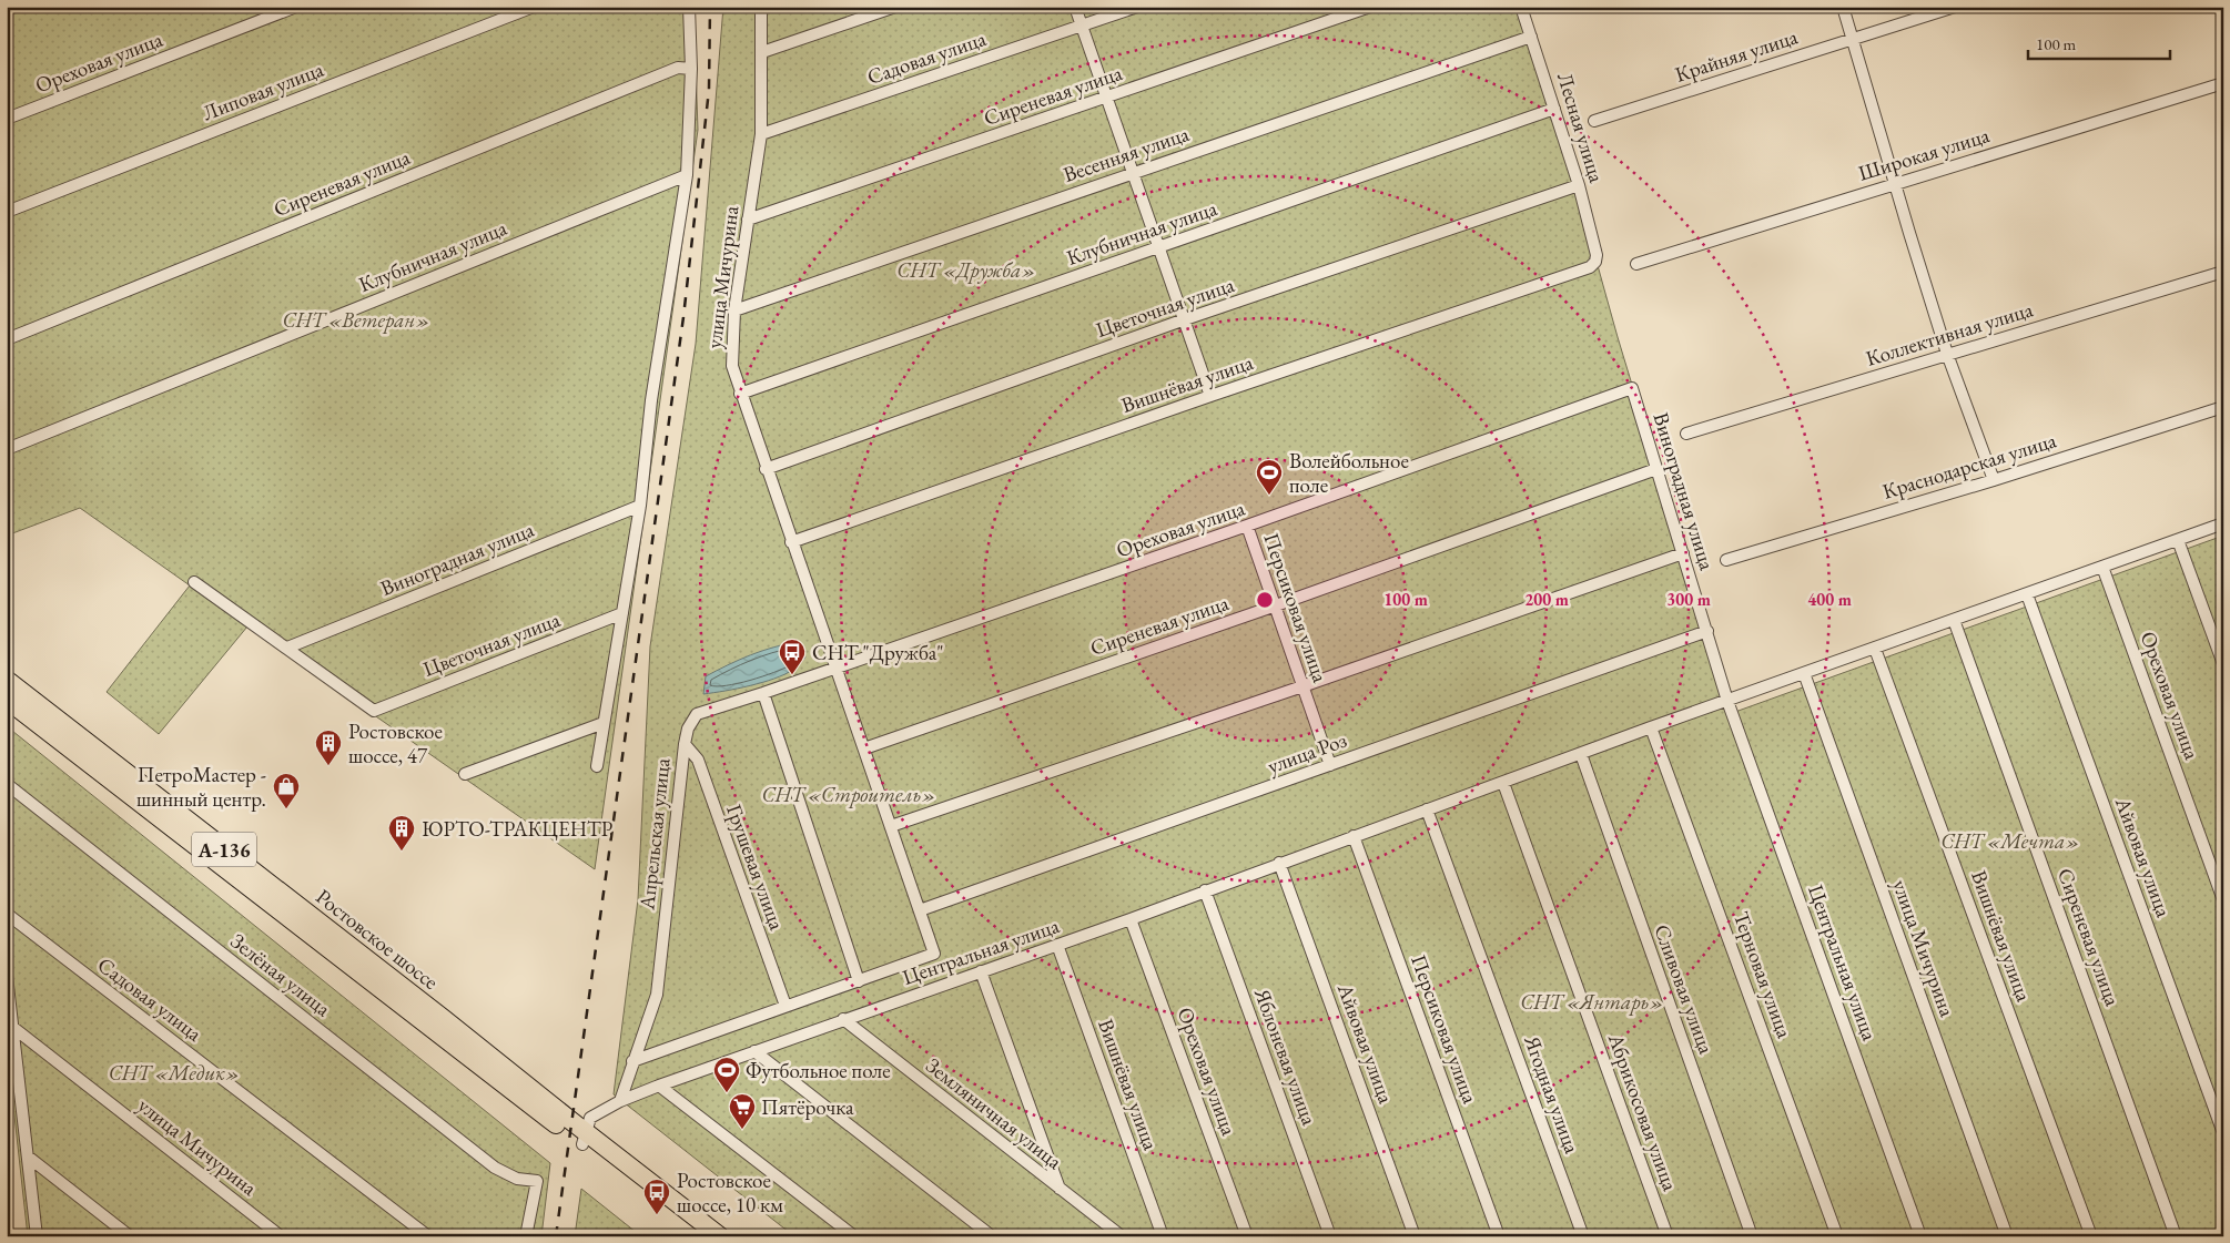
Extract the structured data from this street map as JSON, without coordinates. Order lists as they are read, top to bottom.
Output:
{
  "streets": {
    "highway": ["А-136", "Ростовское шоссе"],
    "street": [
      "Крайняя улица",
      "Садовая улица",
      "Ореховая улица",
      "Липовая улица",
      "Сиреневая улица",
      "Лесная улица",
      "Весенняя улица",
      "Широкая улица",
      "Клубничная улица",
      "улица Мичурина",
      "Цветочная улица",
      "Коллективная улица",
      "Вишнёвая улица",
      "Краснодарская улица",
      "Виноградная улица",
      "Персиковая улица",
      "улица Роз",
      "Апрельская улица",
      "Айвовая улица",
      "Грушевая улица",
      "Центральная улица",
      "Зелёная улица",
      "Терновая улица",
      "Сливовая улица",
      "Яблоневая улица",
      "Ягодная улица",
      "Абрикосовая улица",
      "Земляничная улица"
    ]
  },
  "crossings": [
    ["Садовая улица", "улица Мичурина"],
    ["Ореховая улица", "улица Мичурина"],
    ["Ореховая улица", "Виноградная улица"],
    ["Ореховая улица", "Персиковая улица"],
    ["Ореховая улица", "Апрельская улица"],
    ["Ореховая улица", "Центральная улица"],
    ["Сиреневая улица", "улица Мичурина"],
    ["Сиреневая улица", "Виноградная улица"],
    ["Сиреневая улица", "Персиковая улица"],
    ["Сиреневая улица", "Центральная улица"],
    ["Лесная улица", "Весенняя улица"],
    ["Лесная улица", "Клубничная улица"],
    ["Лесная улица", "Цветочная улица"],
    ["Лесная улица", "Вишнёвая улица"],
    ["Весенняя улица", "улица Мичурина"],
    ["Клубничная улица", "улица Мичурина"],
    ["улица Мичурина", "Цветочная улица"],
    ["улица Мичурина", "Вишнёвая улица"],
    ["улица Мичурина", "улица Роз"],
    ["улица Мичурина", "Апрельская улица"],
    ["улица Мичурина", "Центральная улица"],
    ["Цветочная улица", "Виноградная улица"],
    ["Вишнёвая улица", "Центральная улица"],
    ["Виноградная улица", "улица Роз"],
    ["Виноградная улица", "Центральная улица"],
    ["Персиковая улица", "улица Роз"],
    ["Персиковая улица", "Центральная улица"],
    ["Апрельская улица", "Грушевая улица"],
    ["Апрельская улица", "Центральная улица"],
    ["Айвовая улица", "Центральная улица"],
    ["Ростовское шоссе", "Центральная улица"],
    ["Центральная улица", "Терновая улица"],
    ["Центральная улица", "Сливовая улица"],
    ["Центральная улица", "Яблоневая улица"],
    ["Центральная улица", "Ягодная улица"],
    ["Центральная улица", "Абрикосовая улица"],
    ["Центральная улица", "Земляничная улица"]
  ],
  "parks": [
    "СНТ «Дружба»",
    "СНТ «Ветеран»",
    "СНТ «Строитель»",
    "СНТ «Мечта»",
    "СНТ «Янтарь»",
    "СНТ «Медик»"
  ],
  "places": {
    "sports": ["Волейбольное поле", "Футбольное поле"],
    "bus stop": ["СНТ \"Дружба\"", "Ростовское шоссе, 10 км"],
    "building": ["Ростовское шоссе, 47", "ЮРТО-ТРАКЦЕНТР"],
    "shop": ["ПетроМастер - шинный центр."],
    "supermarket": ["Пятёрочка"]
  },
  "scale_bar": "100 m",
  "rings": [
    "100 m",
    "200 m",
    "300 m",
    "400 m"
  ]
}
